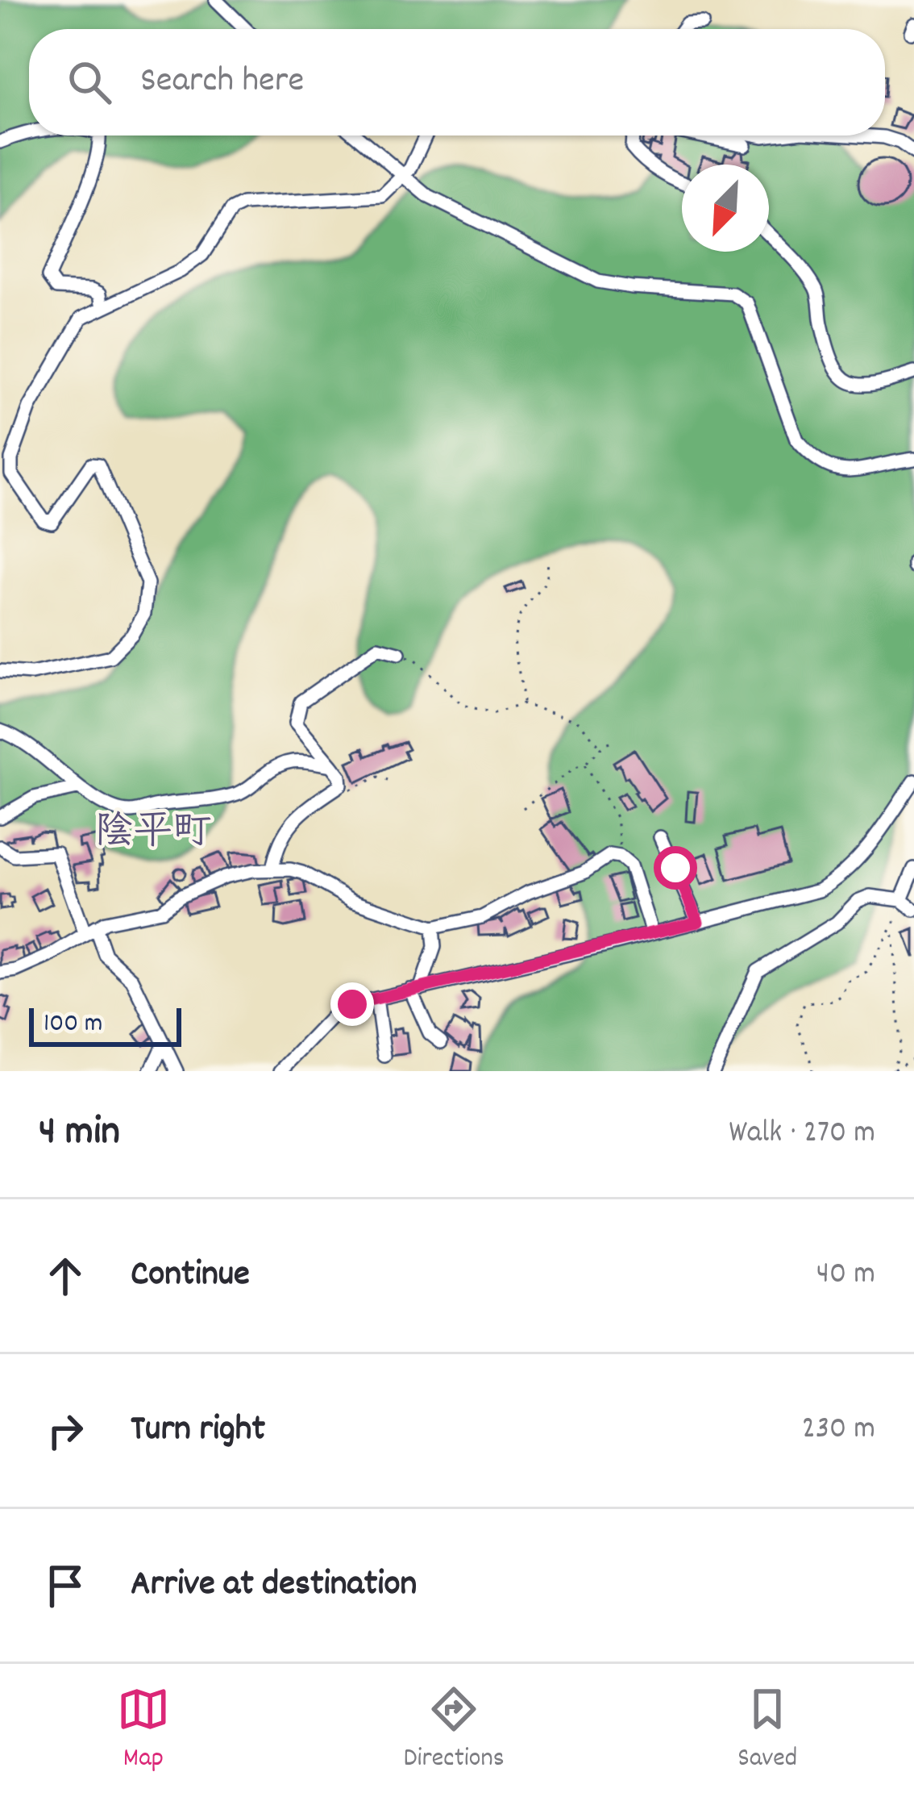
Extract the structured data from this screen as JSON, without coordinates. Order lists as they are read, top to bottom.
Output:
{
  "districts": ["陰平町"],
  "scale_bar": "100 m",
  "north": "bottom left",
  "page": {
    "search": "Search here",
    "scale": "100 m",
    "heading": ["4 min", "Walk · 270 m"],
    "list": [
      ["Continue", "40 m"],
      ["Turn right", "230 m"],
      "Arrive at destination"
    ],
    "nav": ["Map", "Directions", "Saved"]
  }
}
